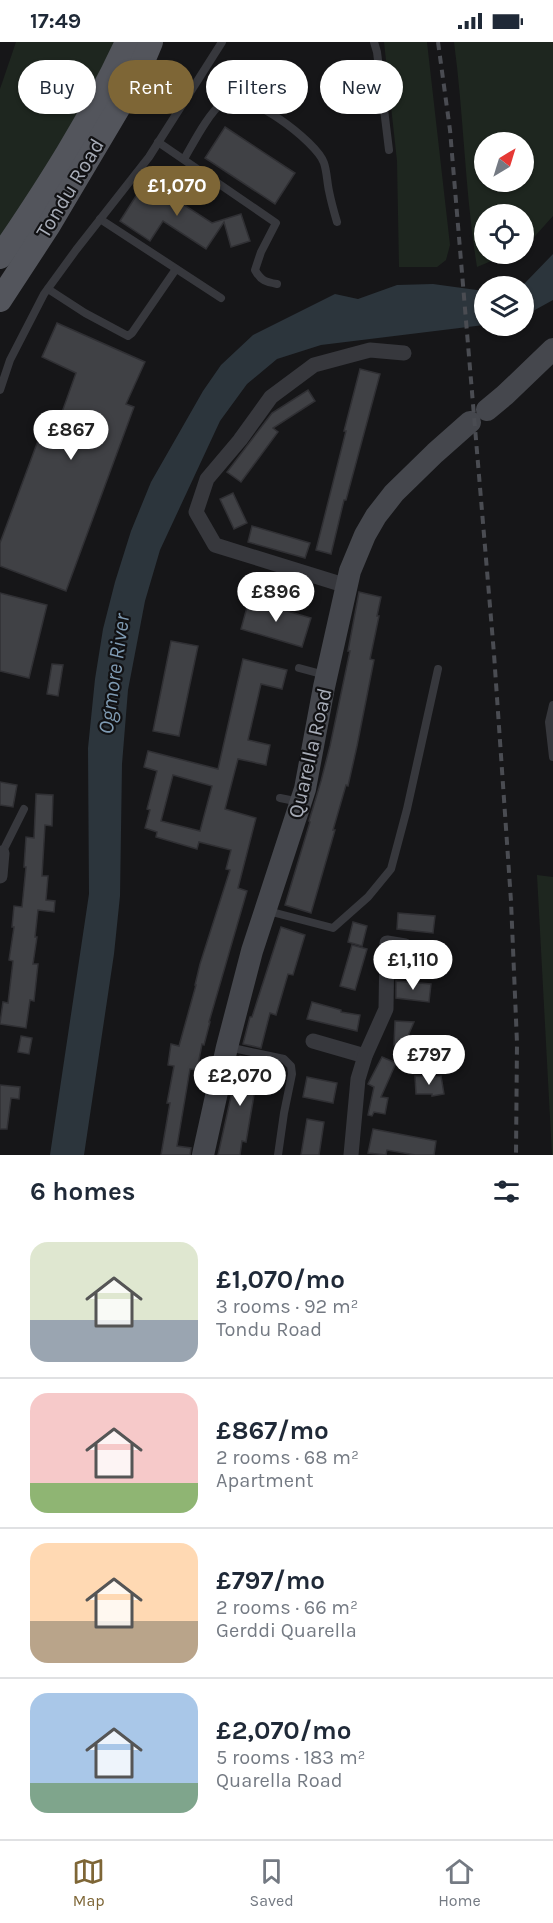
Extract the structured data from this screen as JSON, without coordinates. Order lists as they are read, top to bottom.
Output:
{
  "streets": {
    "main road": ["Tondu Road"],
    "street": ["Quarella Road"]
  },
  "water": ["Ogmore River"],
  "north": "top right",
  "page": {
    "status": "17:49",
    "chip": [
      "Buy",
      "Rent",
      "Filters",
      "New"
    ],
    "price": [
      "£1,070",
      "£867",
      "£896",
      "£1,110",
      "£797",
      "£2,070"
    ],
    "heading": "6 homes",
    "list": [
      {
        "name": "£1,070/mo",
        "note": "3 rooms · 92 m² · Tondu Road"
      },
      {
        "name": "£867/mo",
        "note": "2 rooms · 68 m² · Apartment"
      },
      {
        "name": "£797/mo",
        "note": "2 rooms · 66 m² · Gerddi Quarella"
      },
      {
        "name": "£2,070/mo",
        "note": "5 rooms · 183 m² · Quarella Road"
      }
    ],
    "tabs": ["Map", "Saved", "Home"]
  }
}
